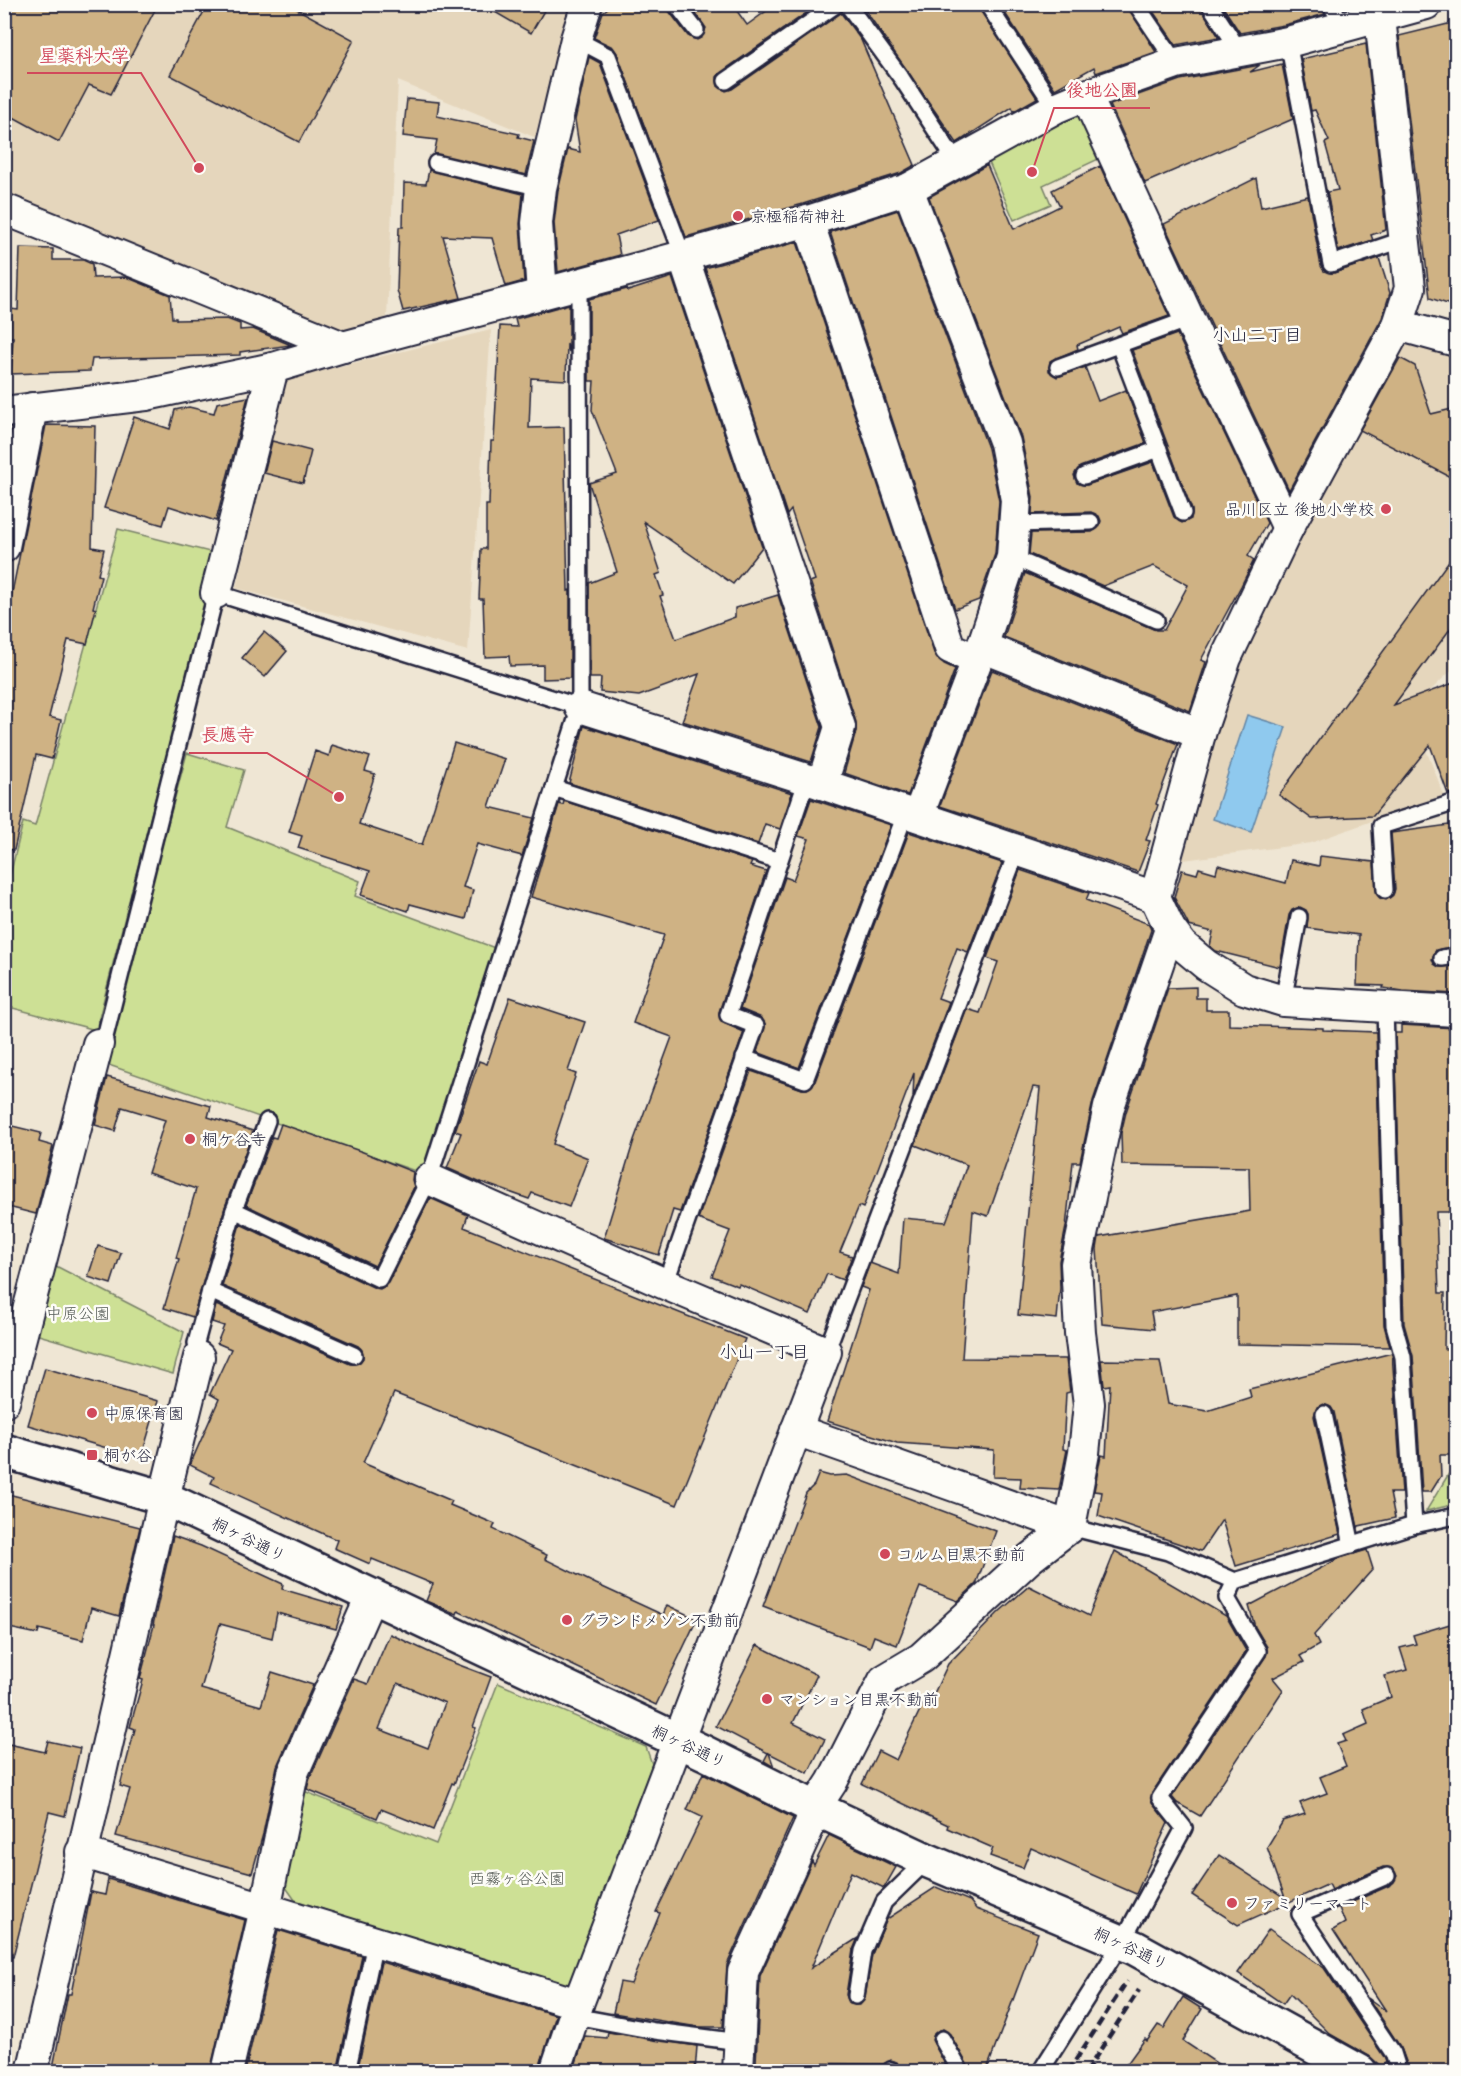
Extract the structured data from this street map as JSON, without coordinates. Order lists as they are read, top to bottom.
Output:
{
  "streets": {
    "street": ["桐ヶ谷通り"]
  },
  "districts": ["小山二丁目", "小山一丁目"],
  "parks": ["中原公園", "西霧ヶ谷公園"],
  "places": {
    "other": [
      "星薬科大学",
      "後地公園",
      "京極稲荷神社",
      "品川区立 後地小学校",
      "長應寺",
      "桐ケ谷寺",
      "中原保育園",
      "コルム目黒不動前",
      "グランドメゾン不動前",
      "マンション目黒不動前",
      "ファミリーマート"
    ],
    "transit": ["桐が谷"]
  }
}
